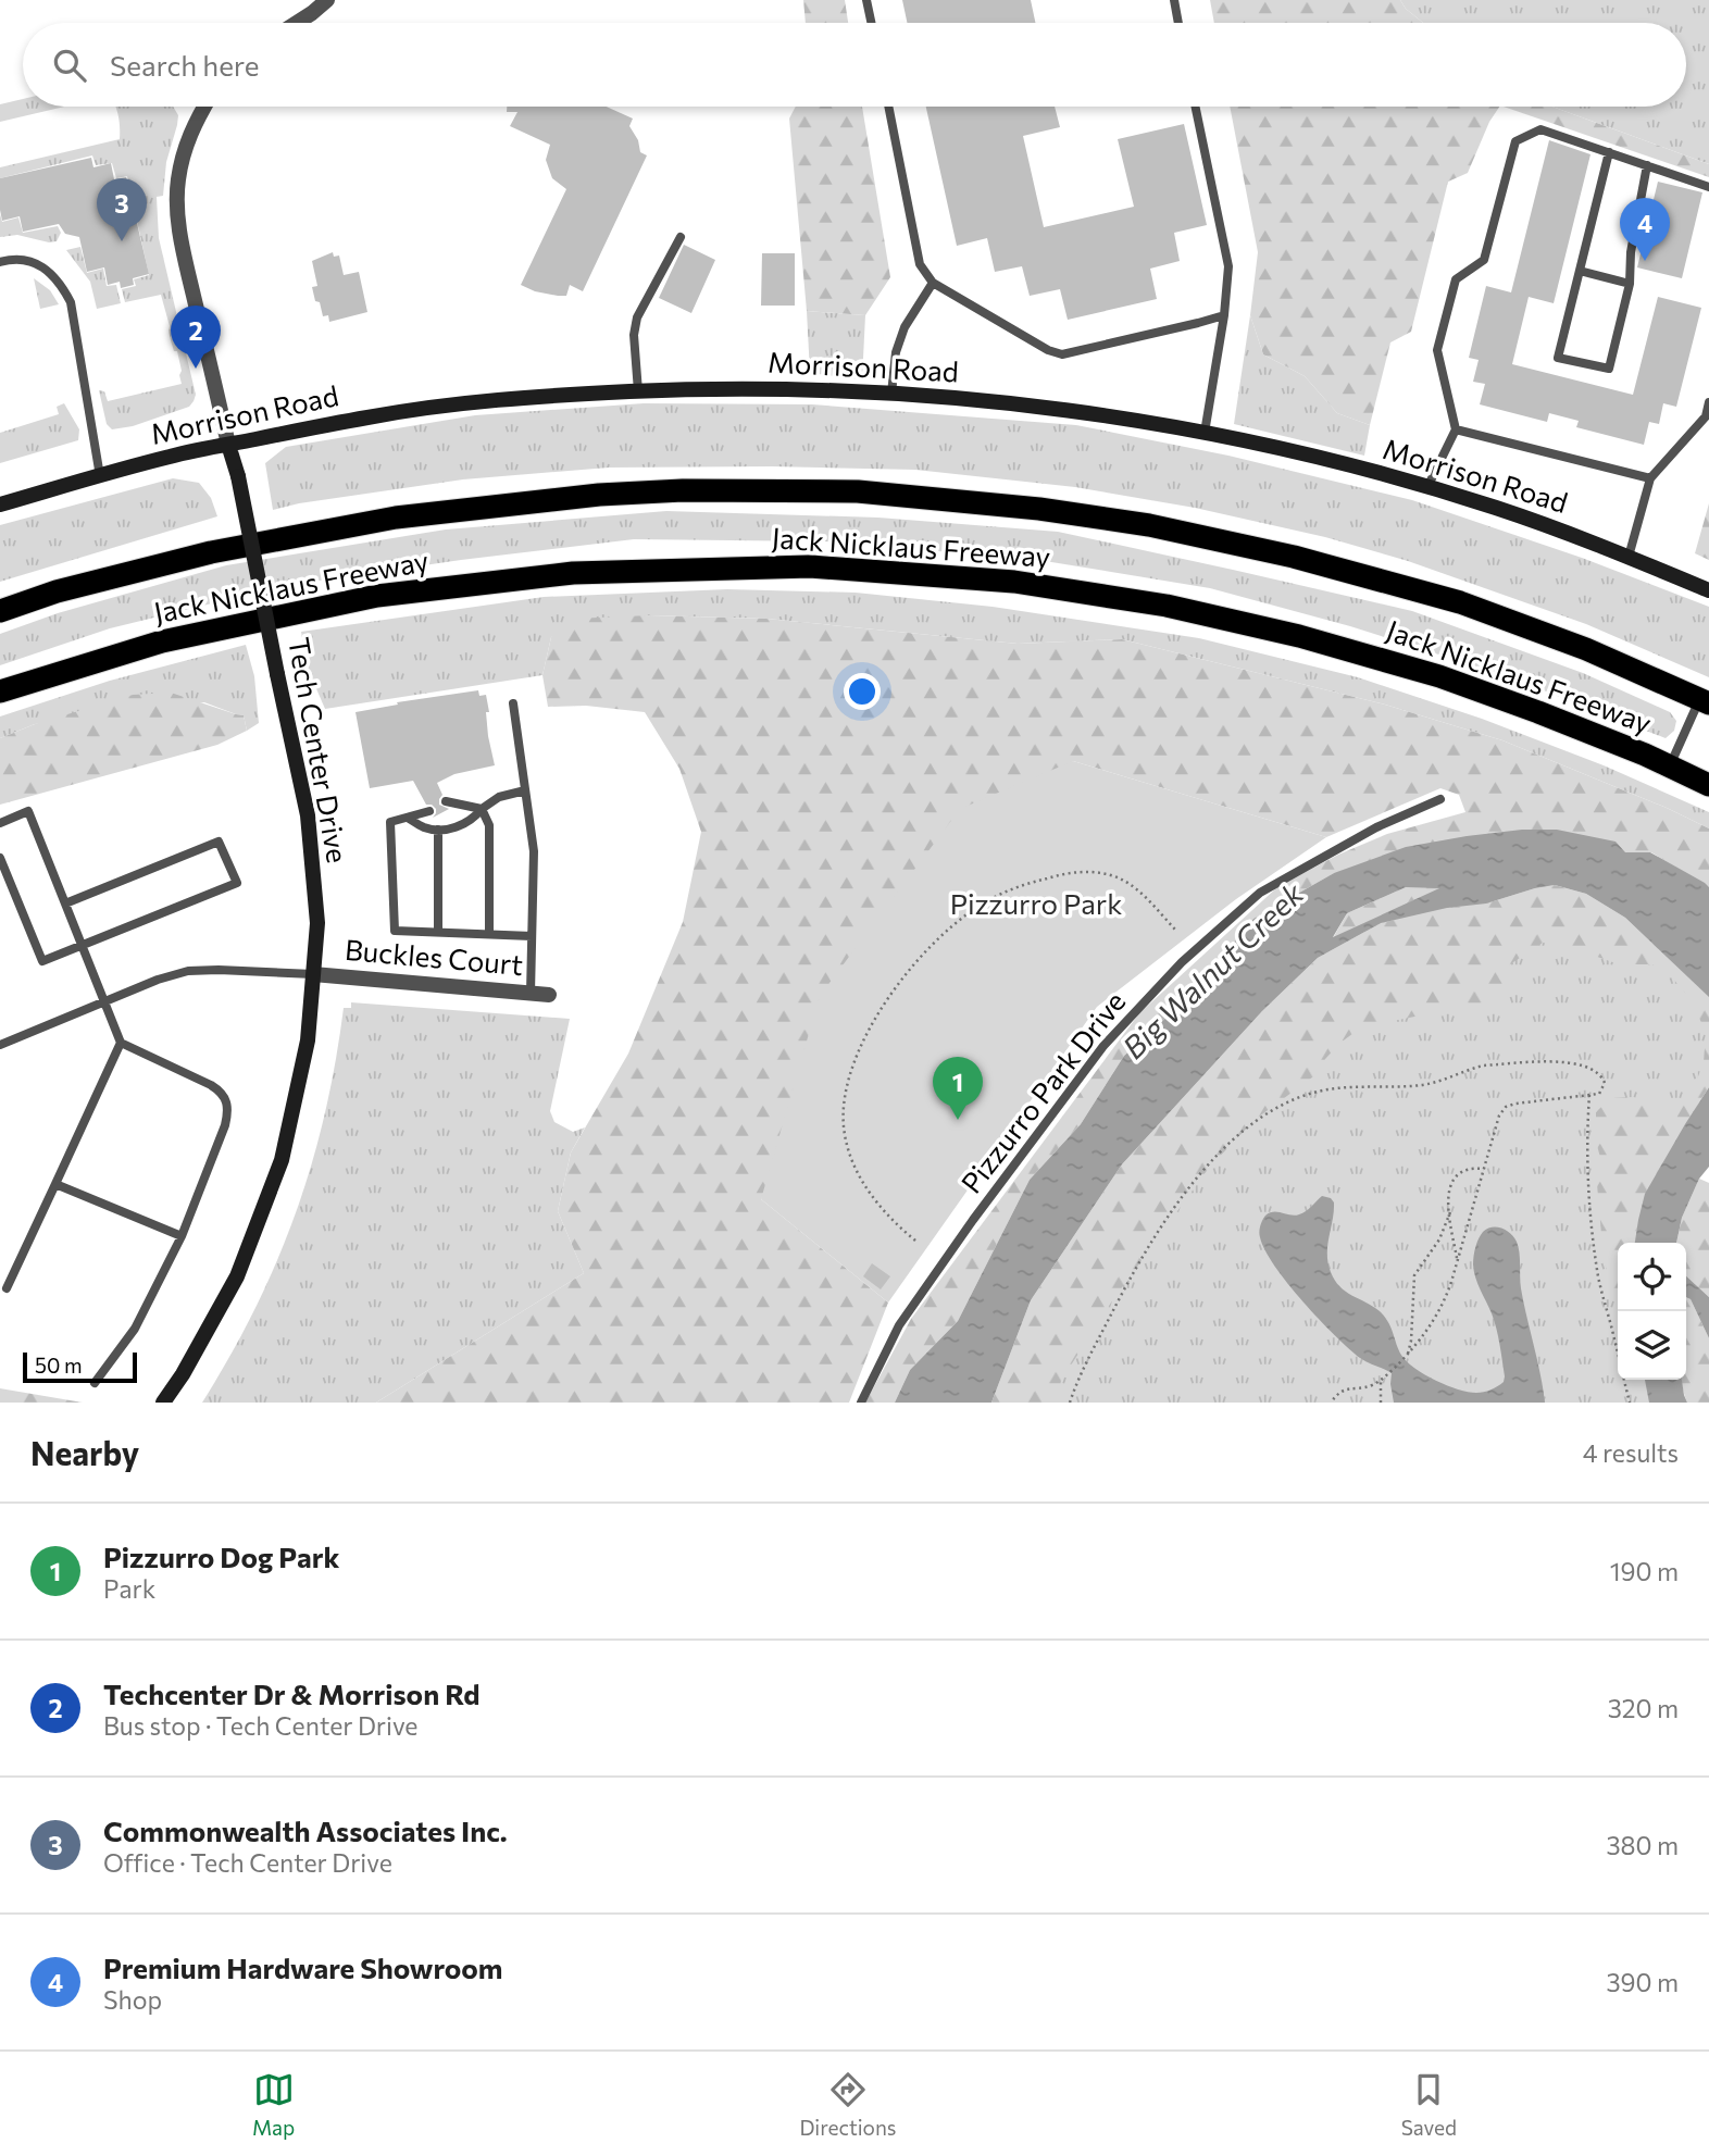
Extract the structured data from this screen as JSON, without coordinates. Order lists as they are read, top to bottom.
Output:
{
  "streets": {
    "highway": ["Jack Nicklaus Freeway"],
    "street": ["Morrison Road", "Tech Center Drive", "Buckles Court"],
    "lane": ["Pizzurro Park Drive"]
  },
  "crossings": [
    ["Morrison Road", "Tech Center Drive"],
    ["Tech Center Drive", "Buckles Court"]
  ],
  "water": ["Big Walnut Creek"],
  "parks": ["Pizzurro Park"],
  "scale_bar": "50 m",
  "page": {
    "search": "Search here",
    "pins": [
      "3",
      "4",
      "2",
      "1"
    ],
    "scale": "50 m",
    "heading": ["Nearby", "4 results"],
    "list": [
      {
        "mark": "1",
        "name": "Pizzurro Dog Park",
        "note": "Park",
        "value": "190 m"
      },
      {
        "mark": "2",
        "name": "Techcenter Dr & Morrison Rd",
        "note": "Bus stop · Tech Center Drive",
        "value": "320 m"
      },
      {
        "mark": "3",
        "name": "Commonwealth Associates Inc.",
        "note": "Office · Tech Center Drive",
        "value": "380 m"
      },
      {
        "mark": "4",
        "name": "Premium Hardware Showroom",
        "note": "Shop",
        "value": "390 m"
      }
    ],
    "nav": ["Map", "Directions", "Saved"]
  }
}
